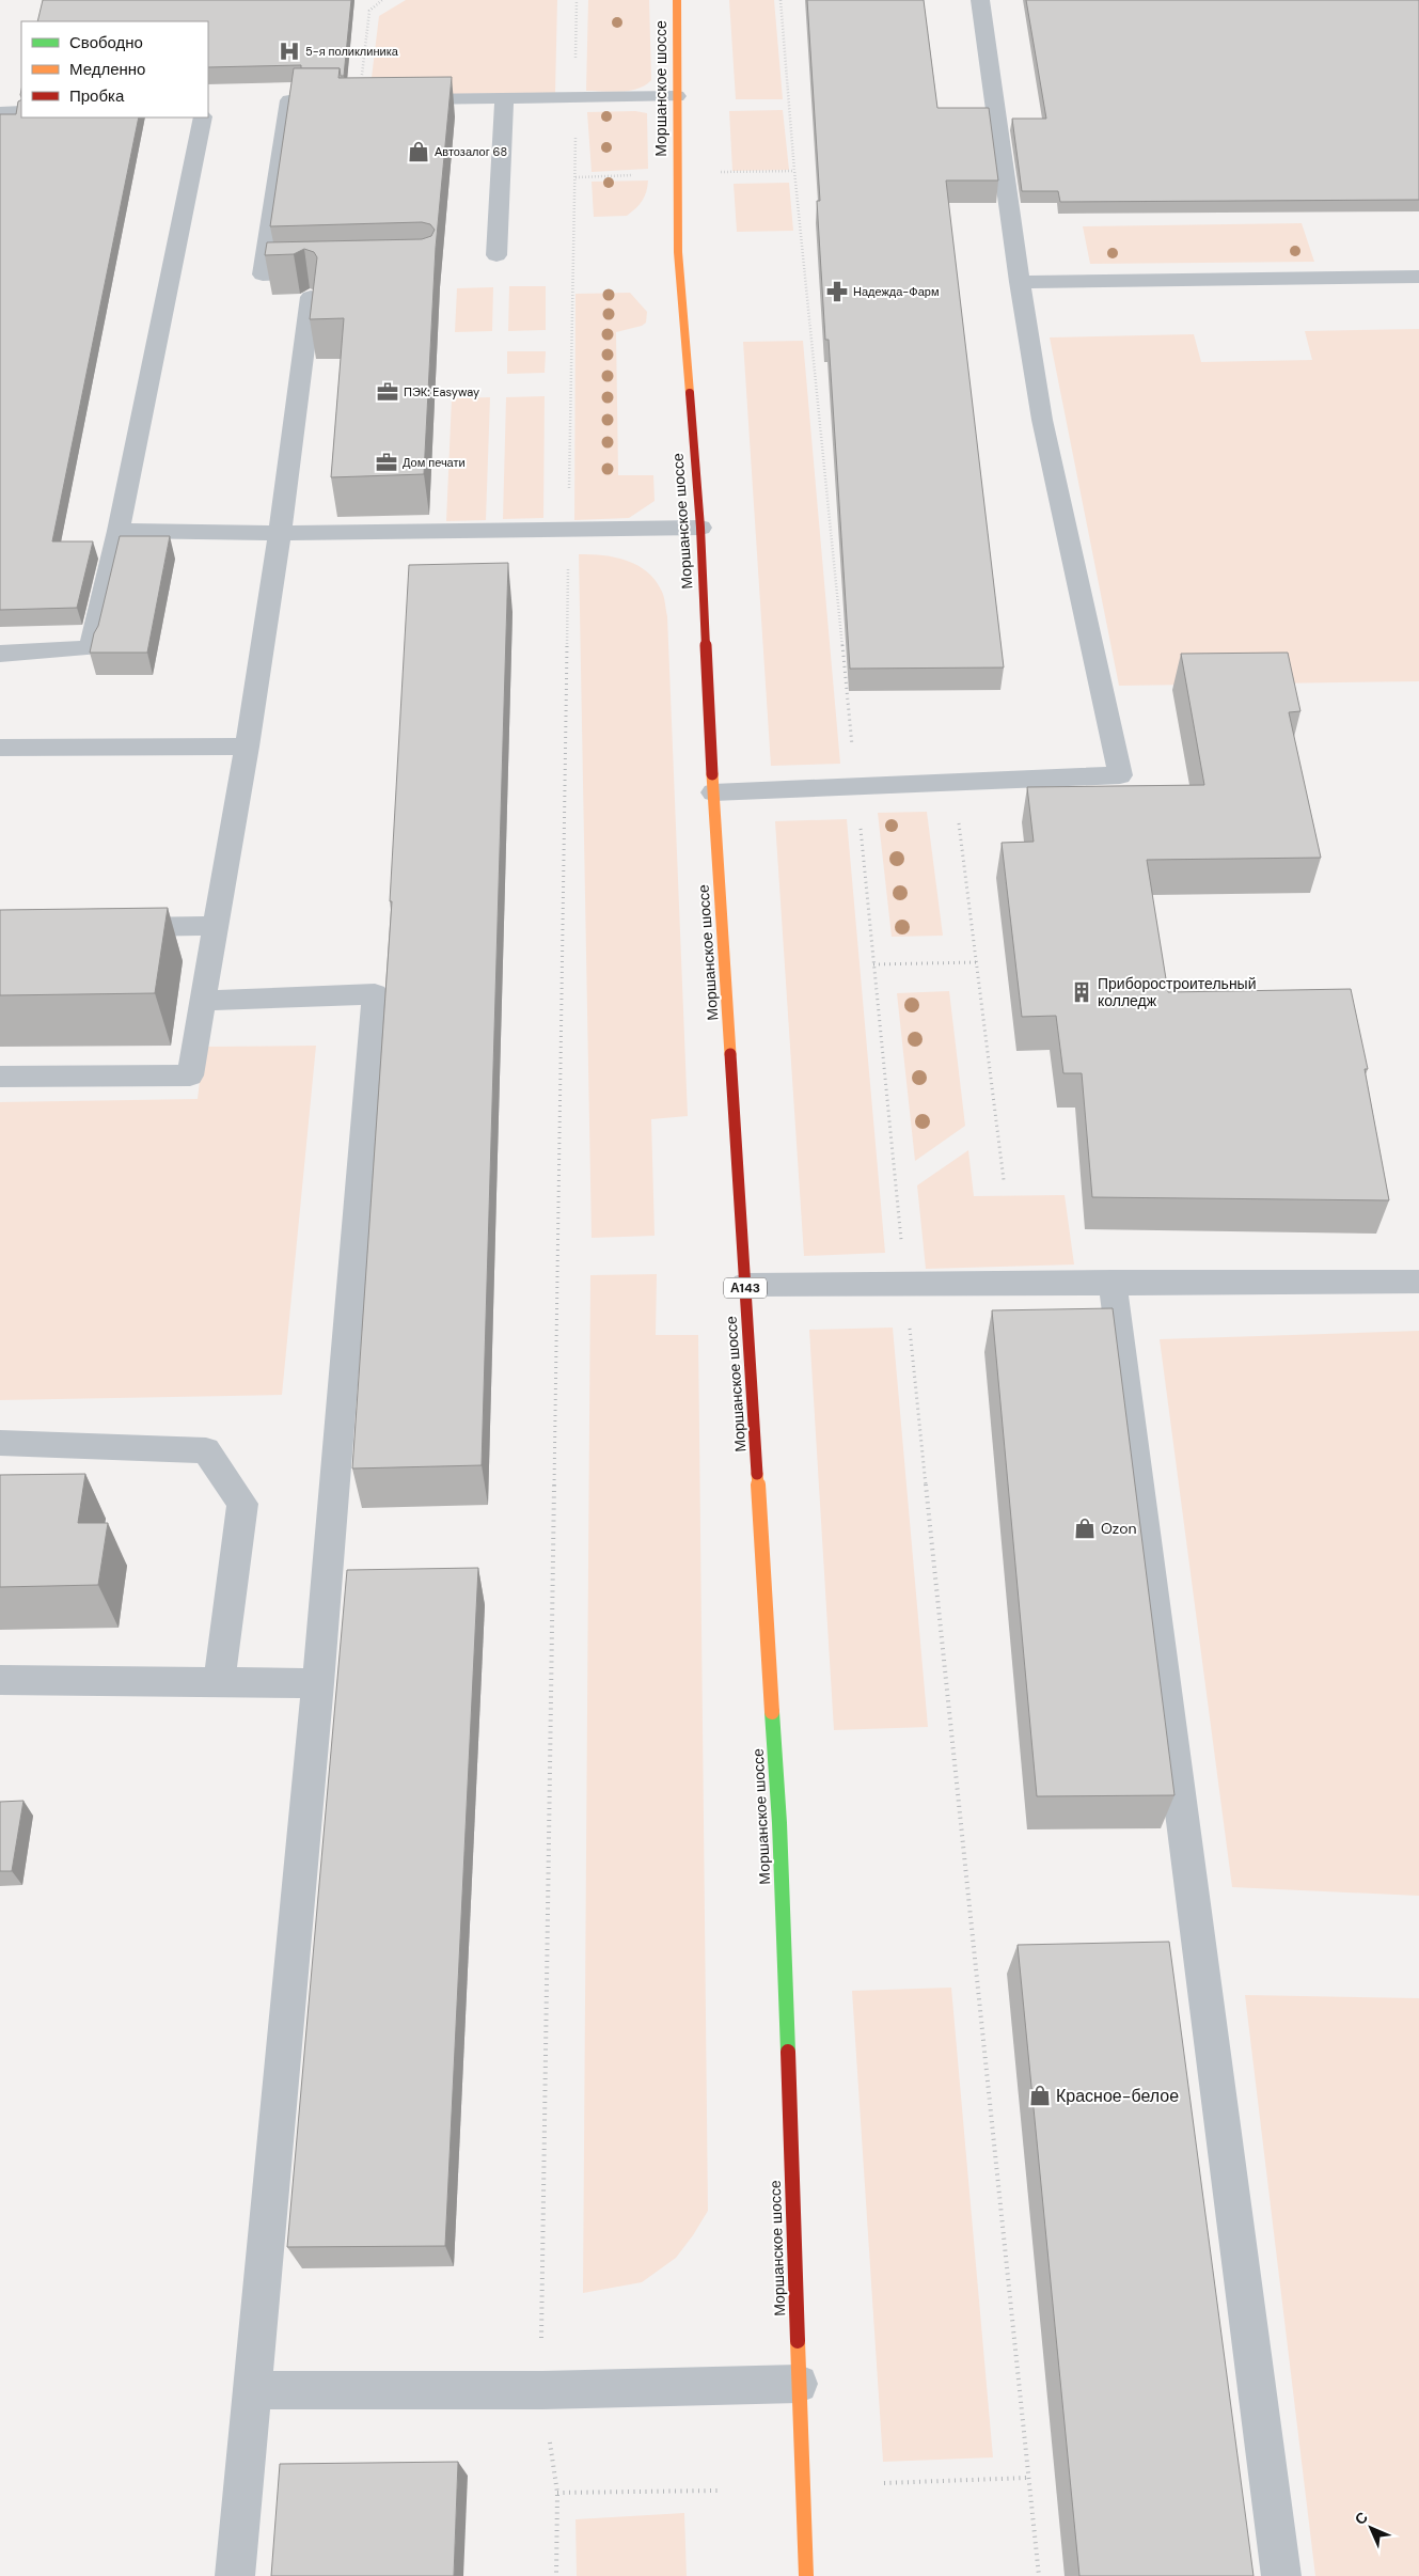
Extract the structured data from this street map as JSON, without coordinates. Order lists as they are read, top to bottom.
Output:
{
  "streets": {
    "main road": ["Моршанское шоссе", "А143"]
  },
  "places": {
    "hospital": ["5-я поликлиника"],
    "shop": ["Автозалог 68", "Ozon", "Красное-белое"],
    "pharmacy": ["Надежда-Фарм"],
    "office": ["ПЭК: Easyway", "Дом печати"],
    "building": ["Приборостроительный колледж"]
  },
  "legend": ["Свободно", "Медленно", "Пробка"],
  "north": "top left"
}
